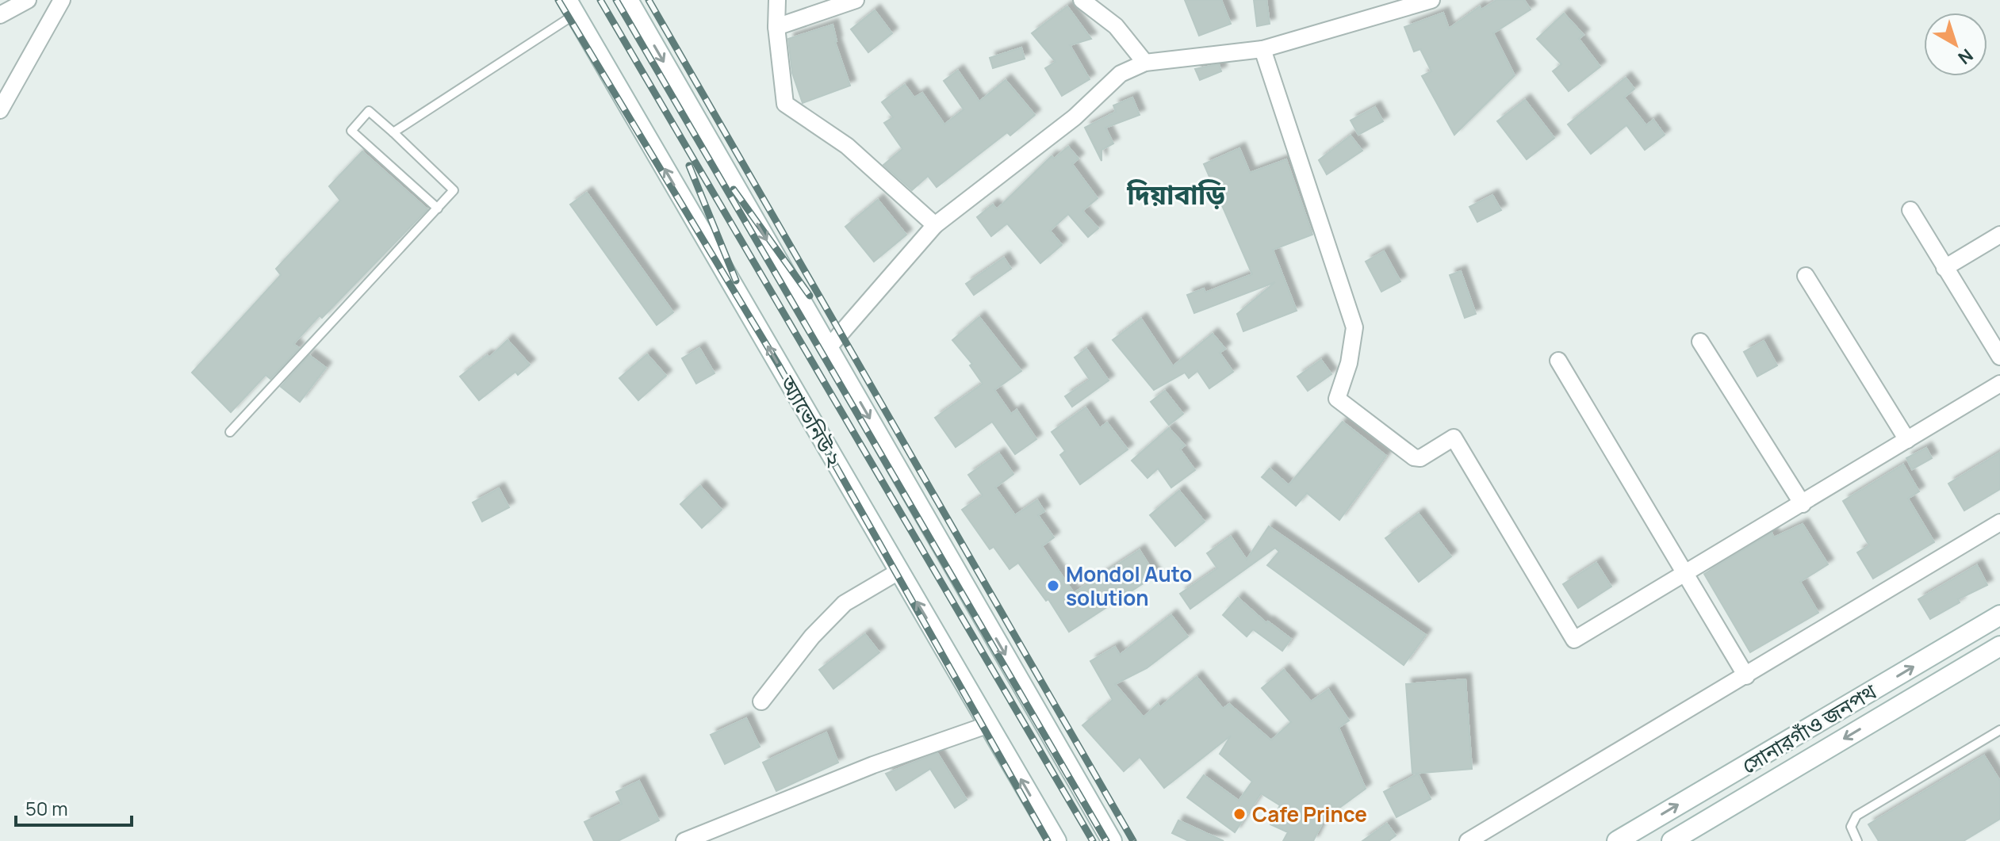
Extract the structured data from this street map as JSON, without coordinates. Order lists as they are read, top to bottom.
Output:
{
  "streets": {
    "main road": ["অ্যাভেনিউ ২", "সোনারগাঁও জনপথ"]
  },
  "districts": ["দিয়াবাড়ি"],
  "places": ["Mondol Auto solution", "Cafe Prince"],
  "scale_bar": "50 m",
  "north": "bottom right"
}
